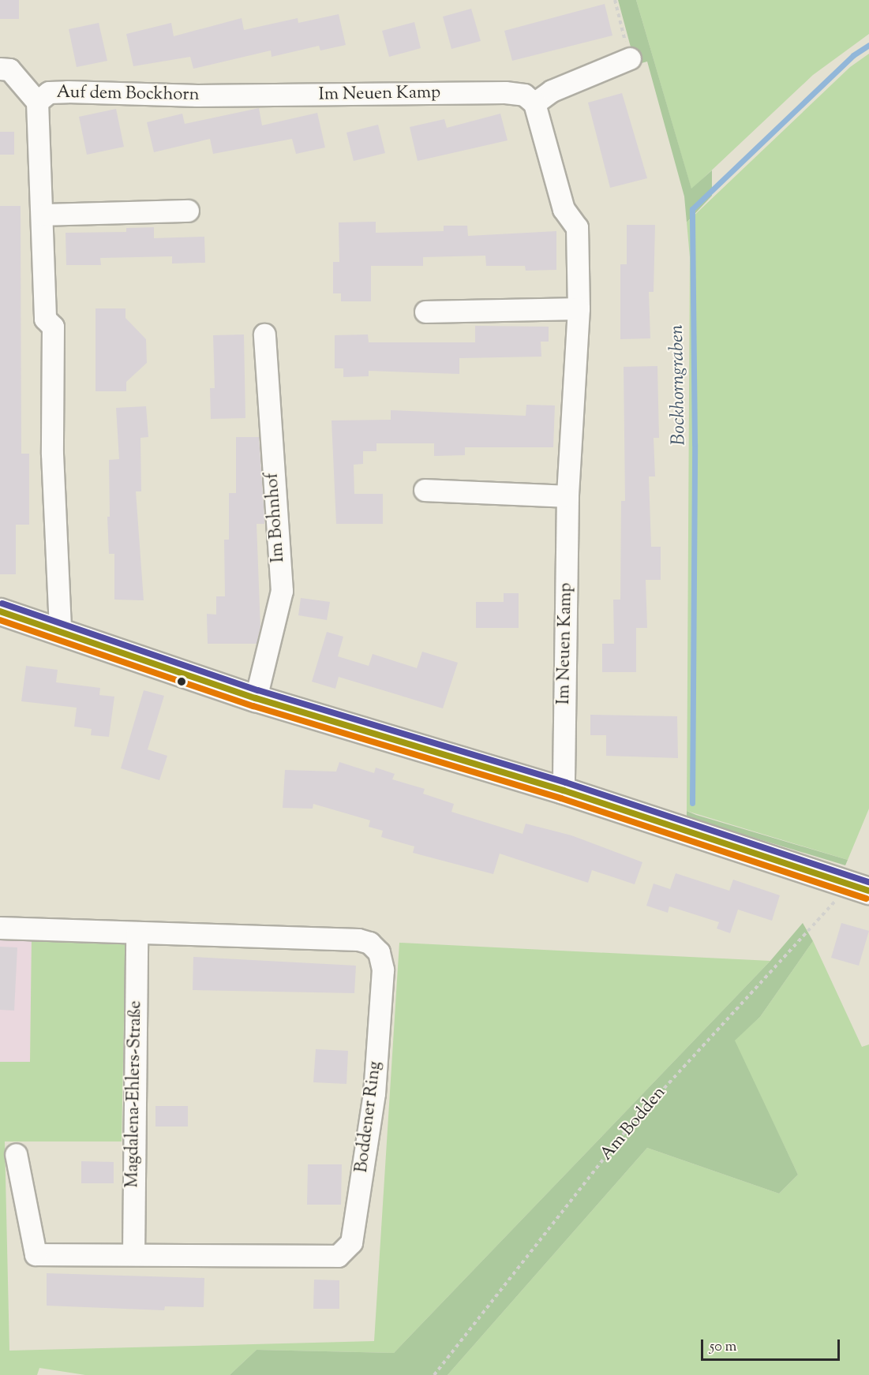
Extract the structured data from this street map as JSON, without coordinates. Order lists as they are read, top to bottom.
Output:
{
  "streets": {
    "street": [
      "Auf dem Bockhorn",
      "Im Neuen Kamp",
      "Im Bohnhof",
      "Magdalena-Ehlers-Straße",
      "Boddener Ring"
    ],
    "path": ["Am Bodden"]
  },
  "crossings": [
    ["Auf dem Bockhorn", "Im Neuen Kamp"],
    ["Magdalena-Ehlers-Straße", "Boddener Ring"]
  ],
  "water": ["Bockhorngraben"],
  "scale_bar": "50 m"
}
